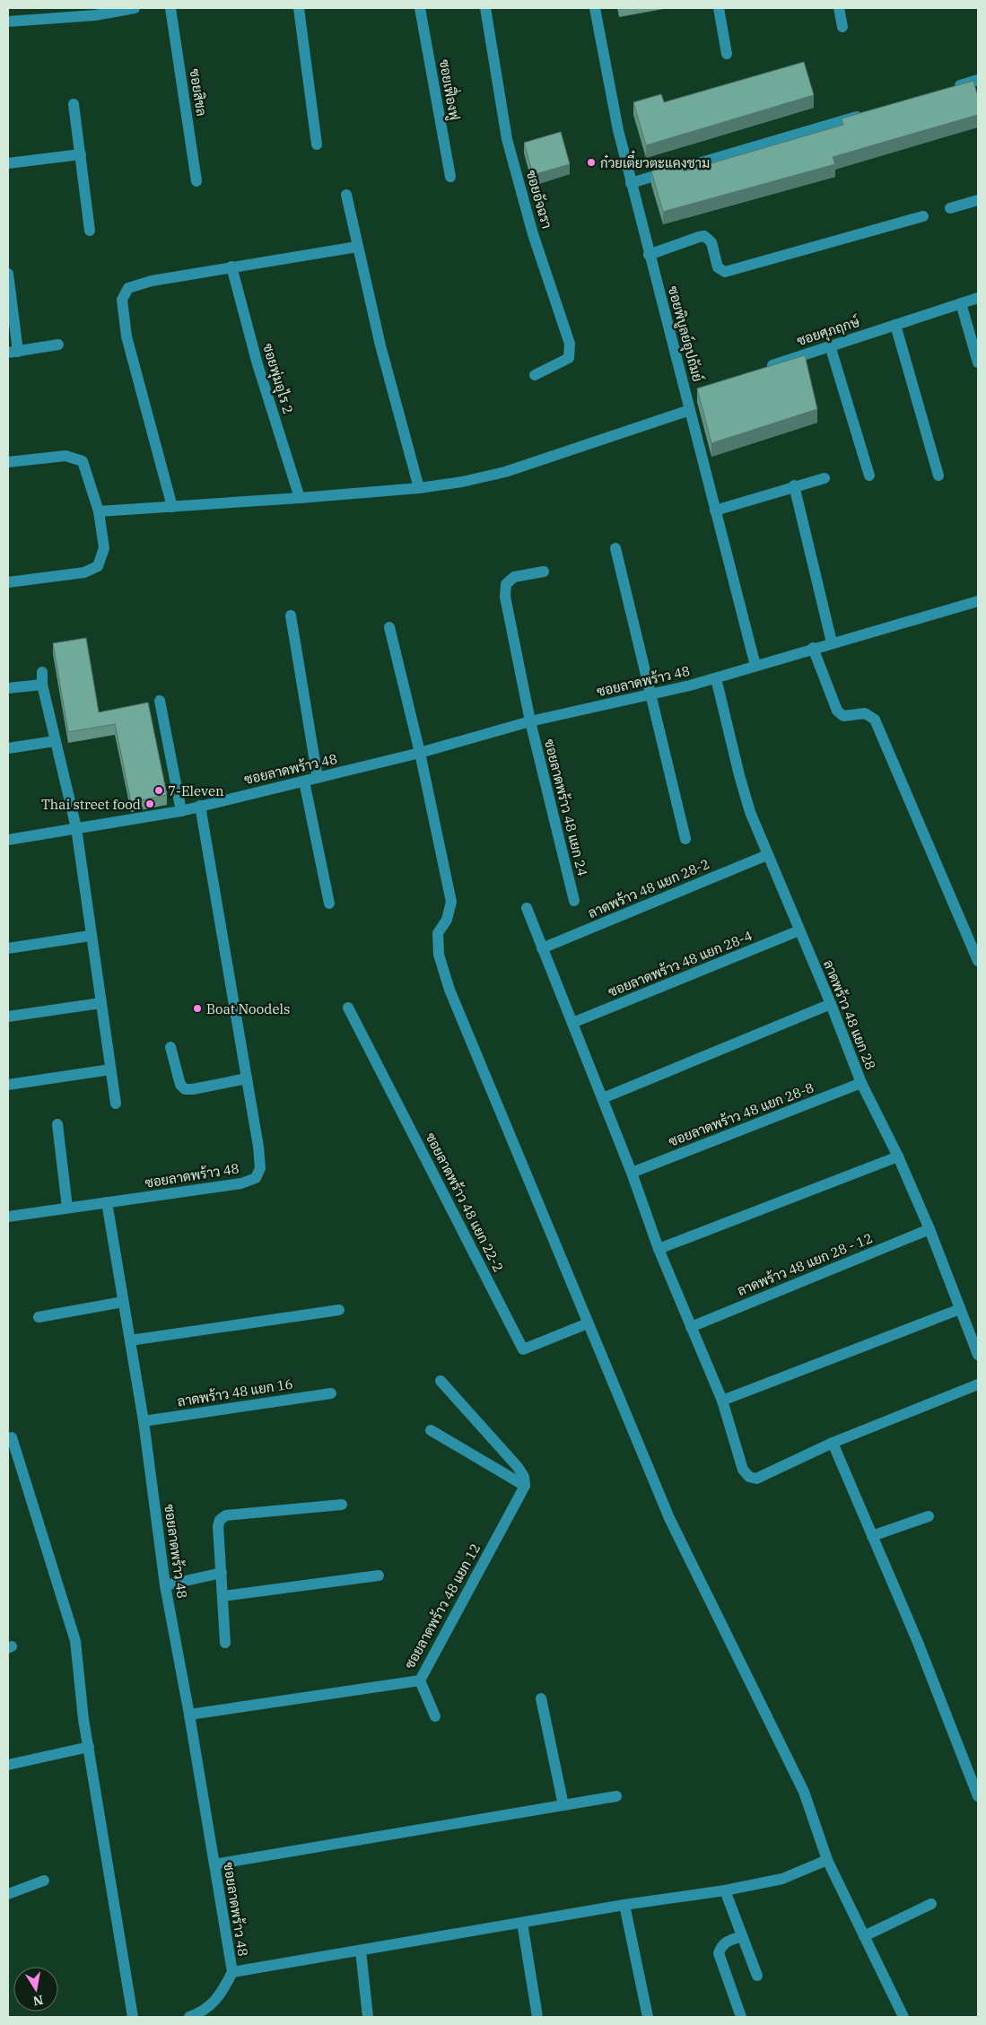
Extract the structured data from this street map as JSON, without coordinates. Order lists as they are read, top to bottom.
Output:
{
  "streets": {
    "street": [
      "ซอยเฟื่องฟู",
      "ซอยสิชล",
      "ซอยอัจฉรา",
      "ซอยศุภฤกษ์",
      "ซอยพิบูลย์อุปถัมย์",
      "ซอยพุ่มอุไร 2",
      "ซอยลาดพร้าว 48",
      "ซอยลาดพร้าว 48 แยก 24",
      "ลาดพร้าว 48 แยก 28-2",
      "ซอยลาดพร้าว 48 แยก 28-4",
      "ลาดพร้าว 48 แยก 28",
      "ซอยลาดพร้าว 48 แยก 28-8",
      "ซอยลาดพร้าว 48 แยก 22-2",
      "ลาดพร้าว 48 แยก 28 - 12",
      "ลาดพร้าว 48 แยก 16",
      "ซอยลาดพร้าว 48 แยก 12"
    ]
  },
  "crossings": [
    ["ซอยพิบูลย์อุปถัมย์", "ซอยลาดพร้าว 48"],
    ["ซอยลาดพร้าว 48", "ซอยลาดพร้าว 48 แยก 24"],
    ["ซอยลาดพร้าว 48", "ลาดพร้าว 48 แยก 28"],
    ["ซอยลาดพร้าว 48", "ลาดพร้าว 48 แยก 16"],
    ["ซอยลาดพร้าว 48", "ซอยลาดพร้าว 48 แยก 12"],
    ["ลาดพร้าว 48 แยก 28-2", "ลาดพร้าว 48 แยก 28"],
    ["ซอยลาดพร้าว 48 แยก 28-4", "ลาดพร้าว 48 แยก 28"],
    ["ลาดพร้าว 48 แยก 28", "ซอยลาดพร้าว 48 แยก 28-8"],
    ["ลาดพร้าว 48 แยก 28", "ลาดพร้าว 48 แยก 28 - 12"]
  ],
  "places": [
    "ก๋วยเตี๋ยวตะแคงชาม",
    "7-Eleven",
    "Thai street food",
    "Boat Noodels"
  ],
  "north": "bottom"
}
